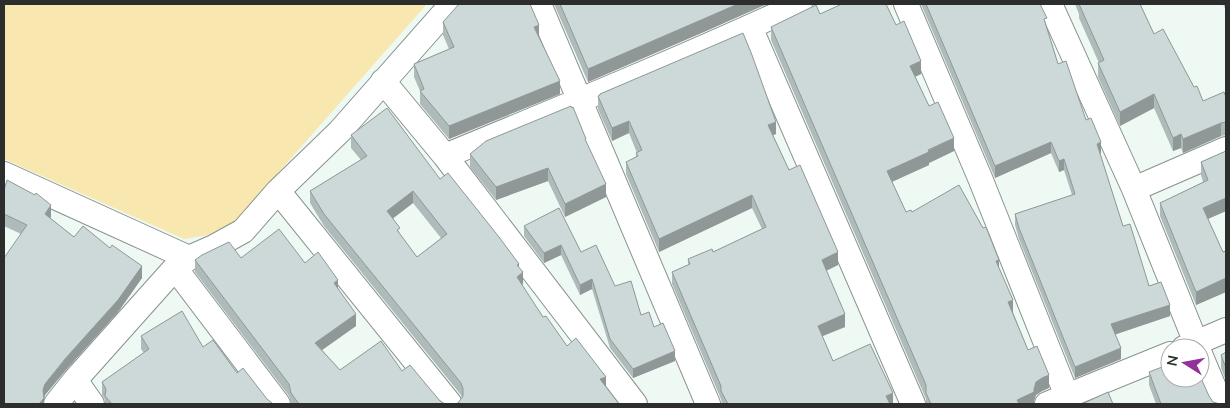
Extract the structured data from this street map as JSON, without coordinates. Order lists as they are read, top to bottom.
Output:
{
  "north": "left"
}
